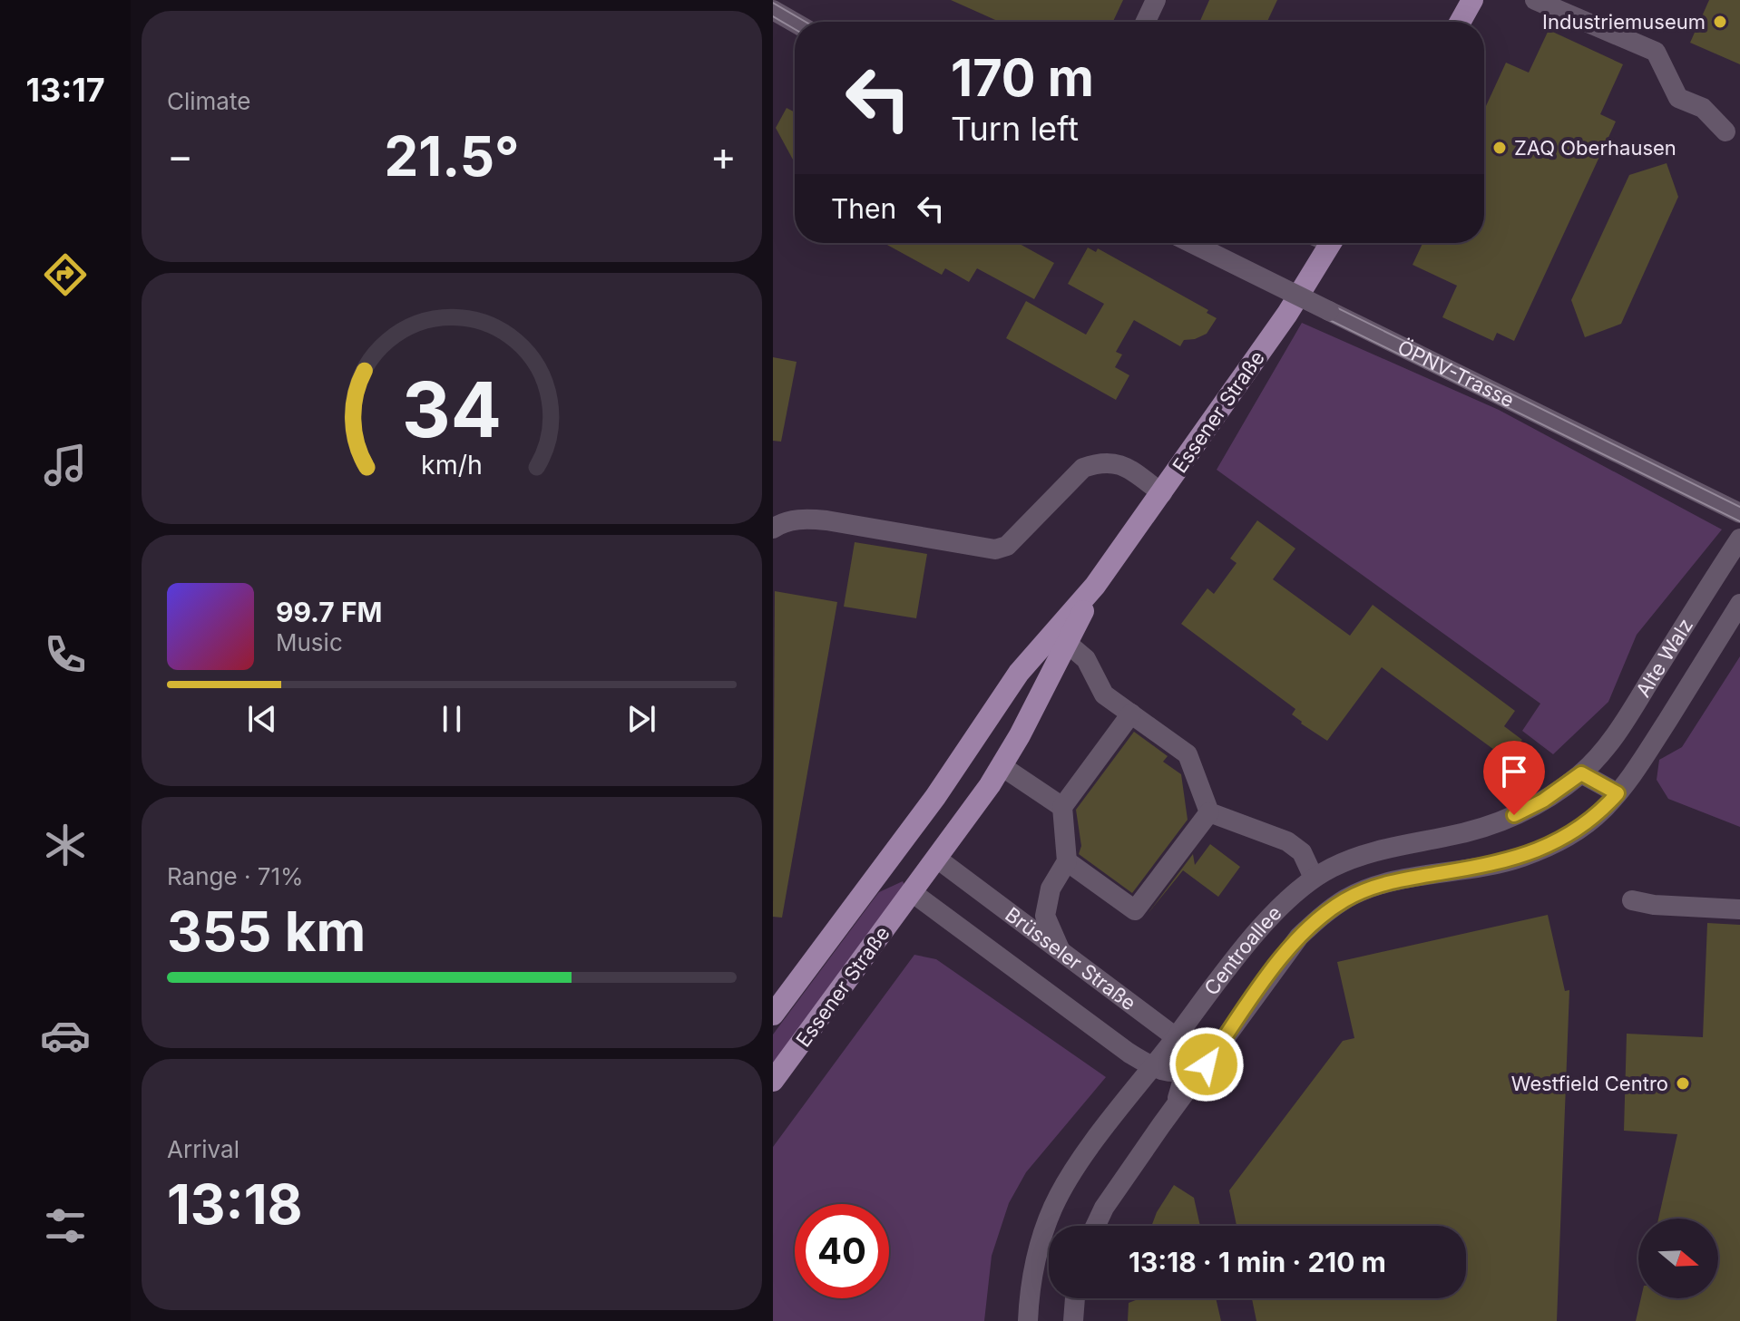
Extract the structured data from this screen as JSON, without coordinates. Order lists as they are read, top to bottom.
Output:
{
  "streets": {
    "main road": ["Essener Straße"],
    "street": [
      "ÖPNV-Trasse",
      "Alte Walz",
      "Centroallee",
      "Brüsseler Straße"
    ]
  },
  "crossings": [
    ["Essener Straße", "Brüsseler Straße"],
    ["Alte Walz", "Centroallee"],
    ["Centroallee", "Brüsseler Straße"]
  ],
  "places": ["Industriemuseum", "ZAQ Oberhausen", "Westfield Centro"],
  "north": "right",
  "page": {
    "tabs": "13:17",
    "tile": [
      "Climate",
      ["Range · 71%", "355 km"],
      ["Arrival", "13:18"]
    ],
    "turn": ["170 m", "Turn left"],
    "heat": ["−", "21.5°", "+"],
    "then": "Then",
    "song": ["99.7 FM", "Music"],
    "limit": "40",
    "trip": "13:18 · 1 min · 210 m",
    "gauge": ["34", "km/h"]
  }
}
